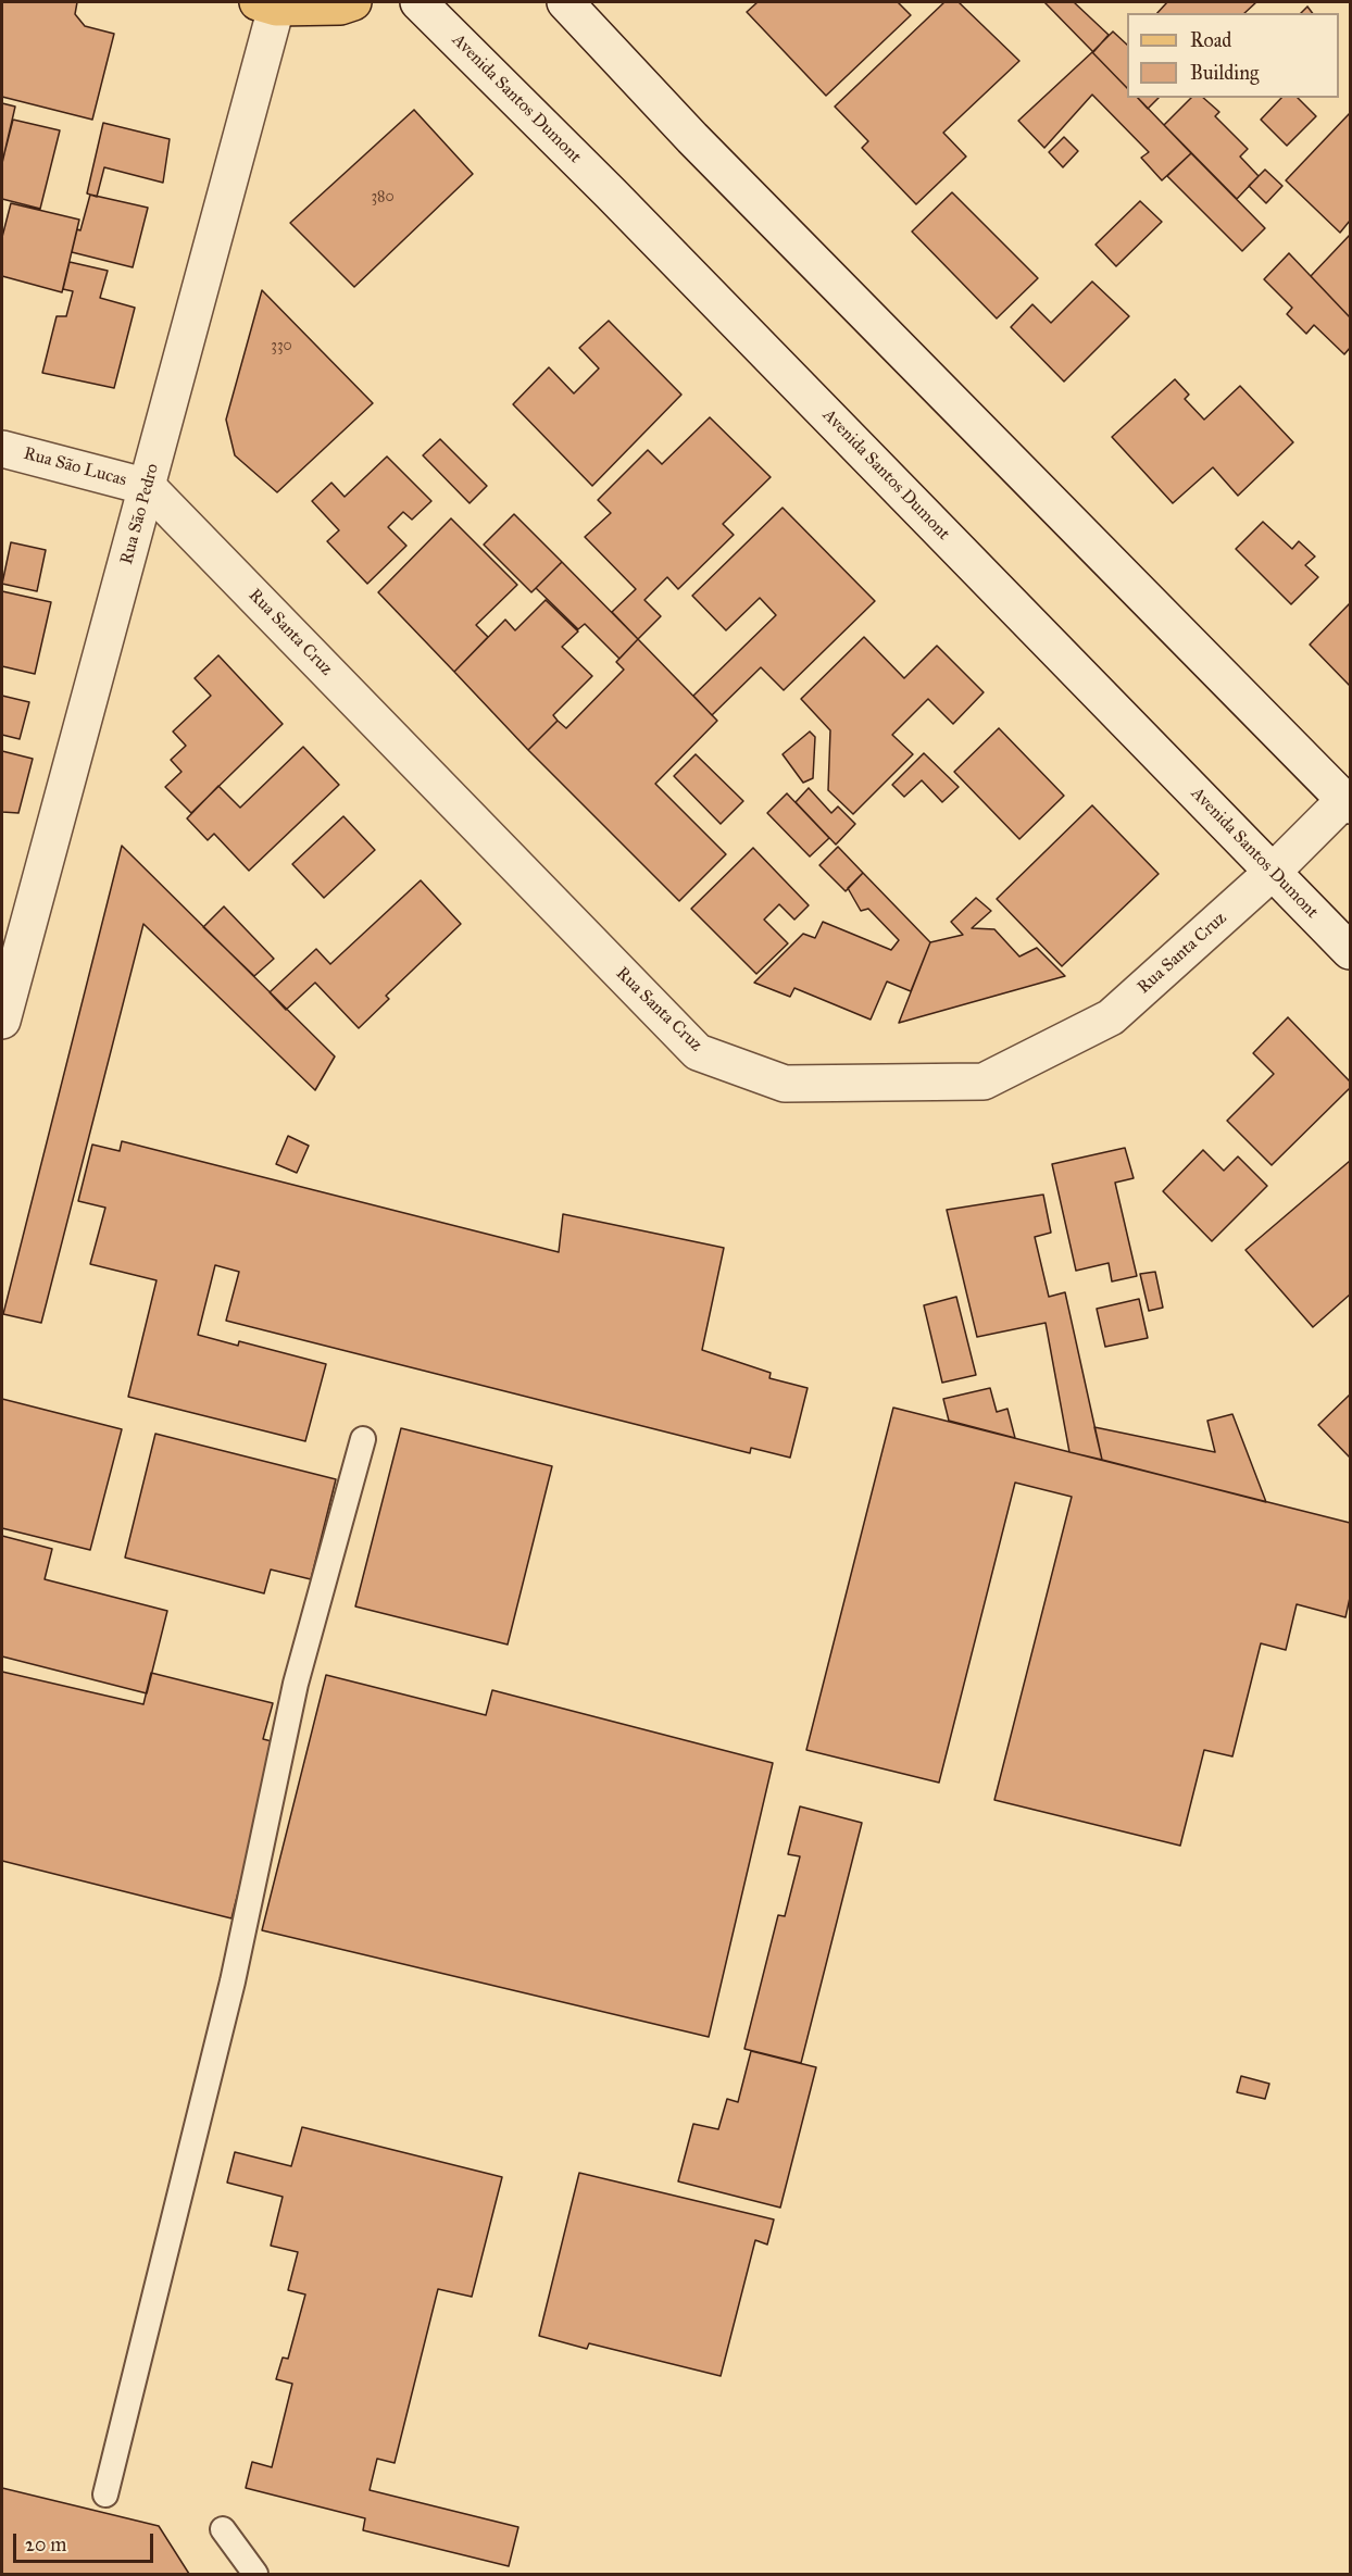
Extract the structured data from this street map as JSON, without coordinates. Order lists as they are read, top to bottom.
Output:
{
  "streets": {
    "street": [
      "Avenida Santos Dumont",
      "Rua São Lucas",
      "Rua São Pedro",
      "Rua Santa Cruz"
    ]
  },
  "crossings": [
    ["Avenida Santos Dumont", "Rua Santa Cruz"],
    ["Rua São Lucas", "Rua São Pedro"],
    ["Rua São Lucas", "Rua Santa Cruz"],
    ["Rua São Pedro", "Rua Santa Cruz"]
  ],
  "house_numbers": ["380", "330"],
  "legend": ["Road", "Building"],
  "scale_bar": "20 m"
}
